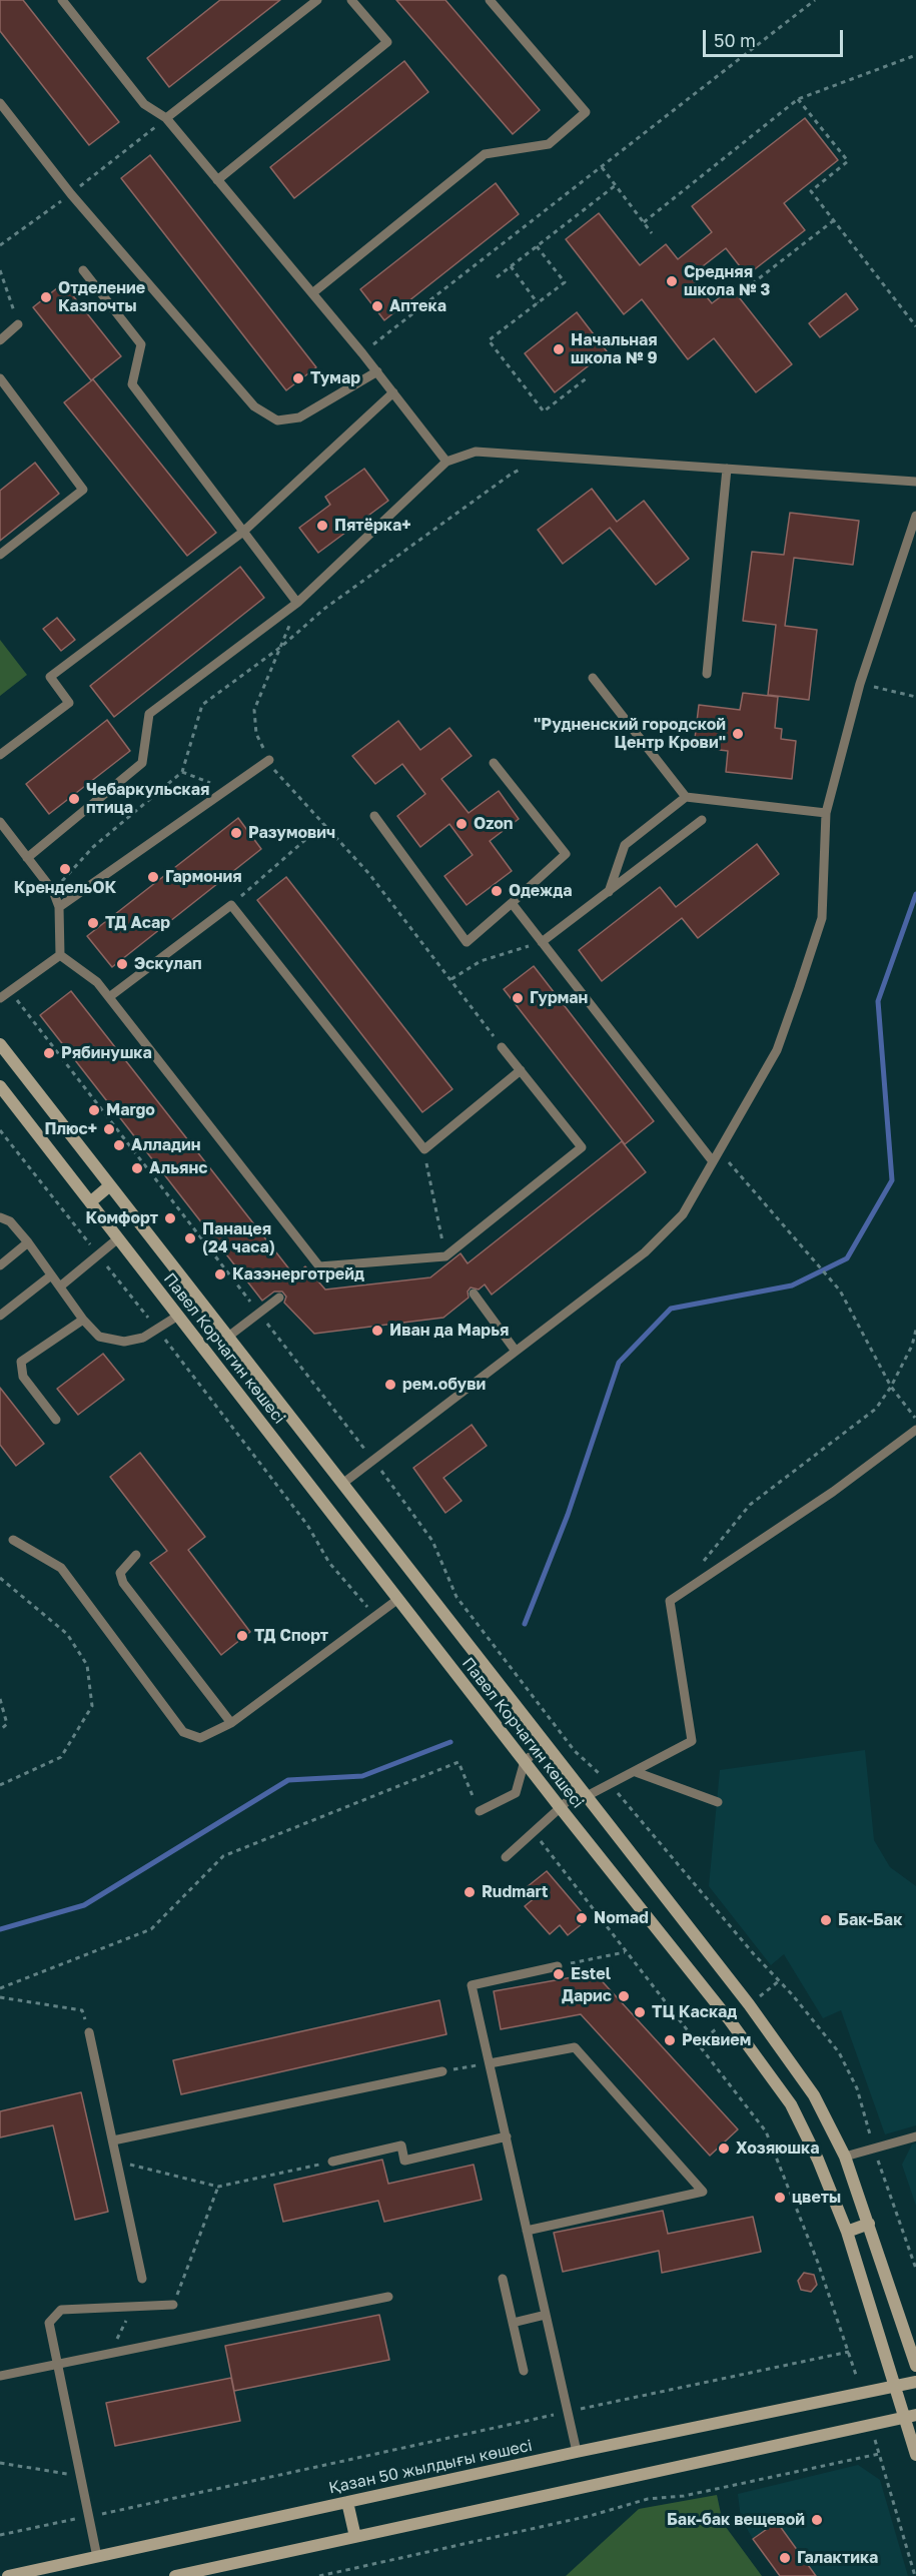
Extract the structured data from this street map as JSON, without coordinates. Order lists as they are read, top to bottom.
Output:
{
  "streets": {
    "street": ["Павел Корчагин көшесі", "Қазан 50 жылдығы көшесі"]
  },
  "crossings": [
    ["Павел Корчагин көшесі", "Қазан 50 жылдығы көшесі"]
  ],
  "places": [
    "Средняя школа № 3",
    "Отделение Казпочты",
    "Аптека",
    "Начальная школа № 9",
    "Тумар",
    "Пятёрка+",
    "\"Рудненский городской Центр Крови\"",
    "Чебаркульская птица",
    "Ozon",
    "Разумович",
    "КрендельОК",
    "Гармония",
    "Одежда",
    "ТД Асар",
    "Эскулап",
    "Гурман",
    "Рябинушка",
    "Margo",
    "Плюс+",
    "Алладин",
    "Альянс",
    "Комфорт",
    "Панацея (24 часа)",
    "Казэнерготрейд",
    "Иван да Марья",
    "рем.обуви",
    "ТД Спорт",
    "Rudmart",
    "Nomad",
    "Бак-Бак",
    "Estel",
    "Дарис",
    "ТЦ Каскад",
    "Реквием",
    "Хозяюшка",
    "цветы",
    "Бак-бак вещевой",
    "Галактика"
  ],
  "scale_bar": "50 m"
}
